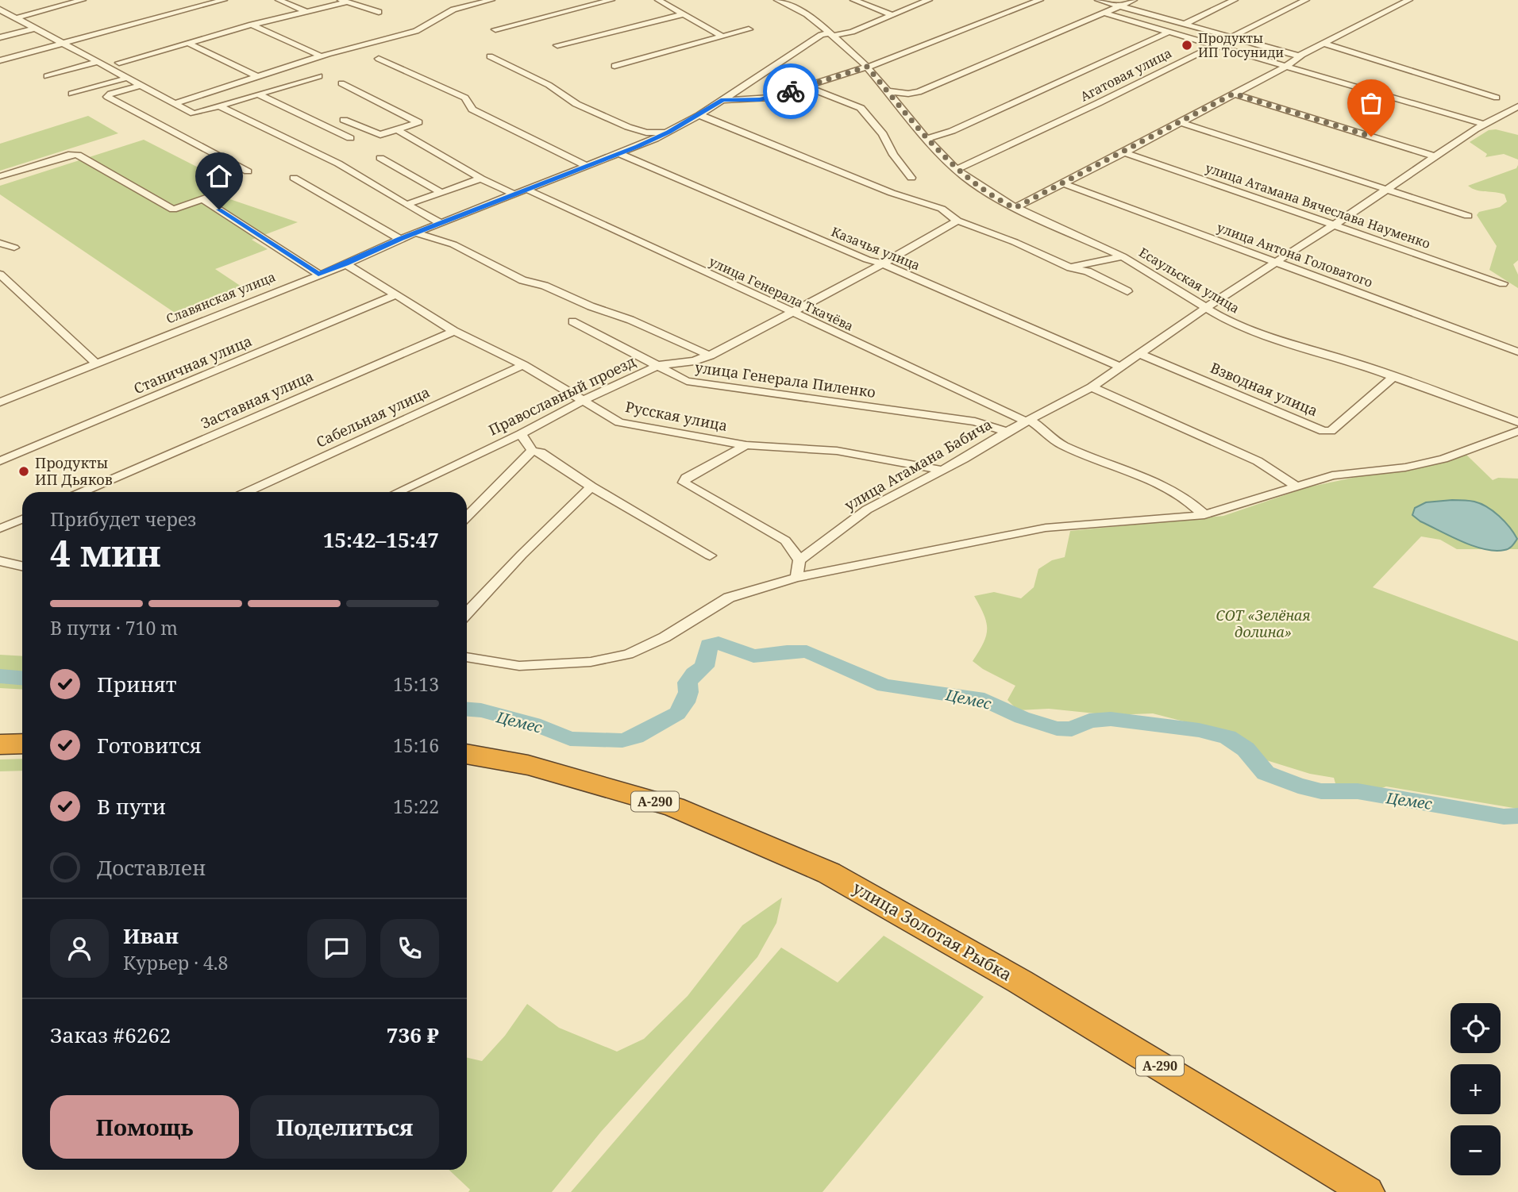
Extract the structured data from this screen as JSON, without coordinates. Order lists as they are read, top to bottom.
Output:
{
  "streets": {
    "highway": ["А-290", "улица Золотая Рыбка"],
    "street": [
      "Агатовая улица",
      "улица Атамана Вячеслава Науменко",
      "Казачья улица",
      "улица Антона Головатого",
      "Есаульская улица",
      "улица Генерала Ткачёва",
      "Славянская улица",
      "Станичная улица",
      "улица Генерала Пиленко",
      "Взводная улица",
      "Православный проезд",
      "Заставная улица",
      "Русская улица",
      "Сабельная улица",
      "улица Атамана Бабича"
    ]
  },
  "crossings": [
    ["Агатовая улица", "Есаульская улица"],
    ["Казачья улица", "Славянская улица"],
    ["Казачья улица", "Православный проезд"],
    ["Казачья улица", "улица Атамана Бабича"],
    ["Есаульская улица", "Славянская улица"],
    ["Есаульская улица", "Взводная улица"],
    ["улица Генерала Ткачёва", "Славянская улица"],
    ["улица Генерала Ткачёва", "Православный проезд"],
    ["улица Генерала Ткачёва", "улица Атамана Бабича"],
    ["Славянская улица", "улица Генерала Пиленко"],
    ["Славянская улица", "Русская улица"],
    ["Станичная улица", "Русская улица"],
    ["улица Генерала Пиленко", "Православный проезд"],
    ["улица Генерала Пиленко", "улица Атамана Бабича"],
    ["Православный проезд", "Русская улица"],
    ["Заставная улица", "Русская улица"],
    ["Русская улица", "Сабельная улица"],
    ["Русская улица", "улица Атамана Бабича"]
  ],
  "water": ["Цемес"],
  "parks": ["СОТ «Зелёная долина»"],
  "places": ["Продукты ИП Тосуниди", "Продукты ИП Дьяков"],
  "page": {
    "heading": ["4 мин", "Прибудет через", "15:42–15:47"],
    "panel": [
      "Иван",
      "Курьер · 4.8",
      "Заказ #6262",
      "736 ₽"
    ],
    "bar": "В пути · 710 m",
    "list": [
      ["Принят", "15:13"],
      ["Готовится", "15:16"],
      ["В пути", "15:22"],
      "Доставлен"
    ],
    "map_buttons": ["+", "−"],
    "buttons": ["Помощь", "Поделиться"]
  }
}
